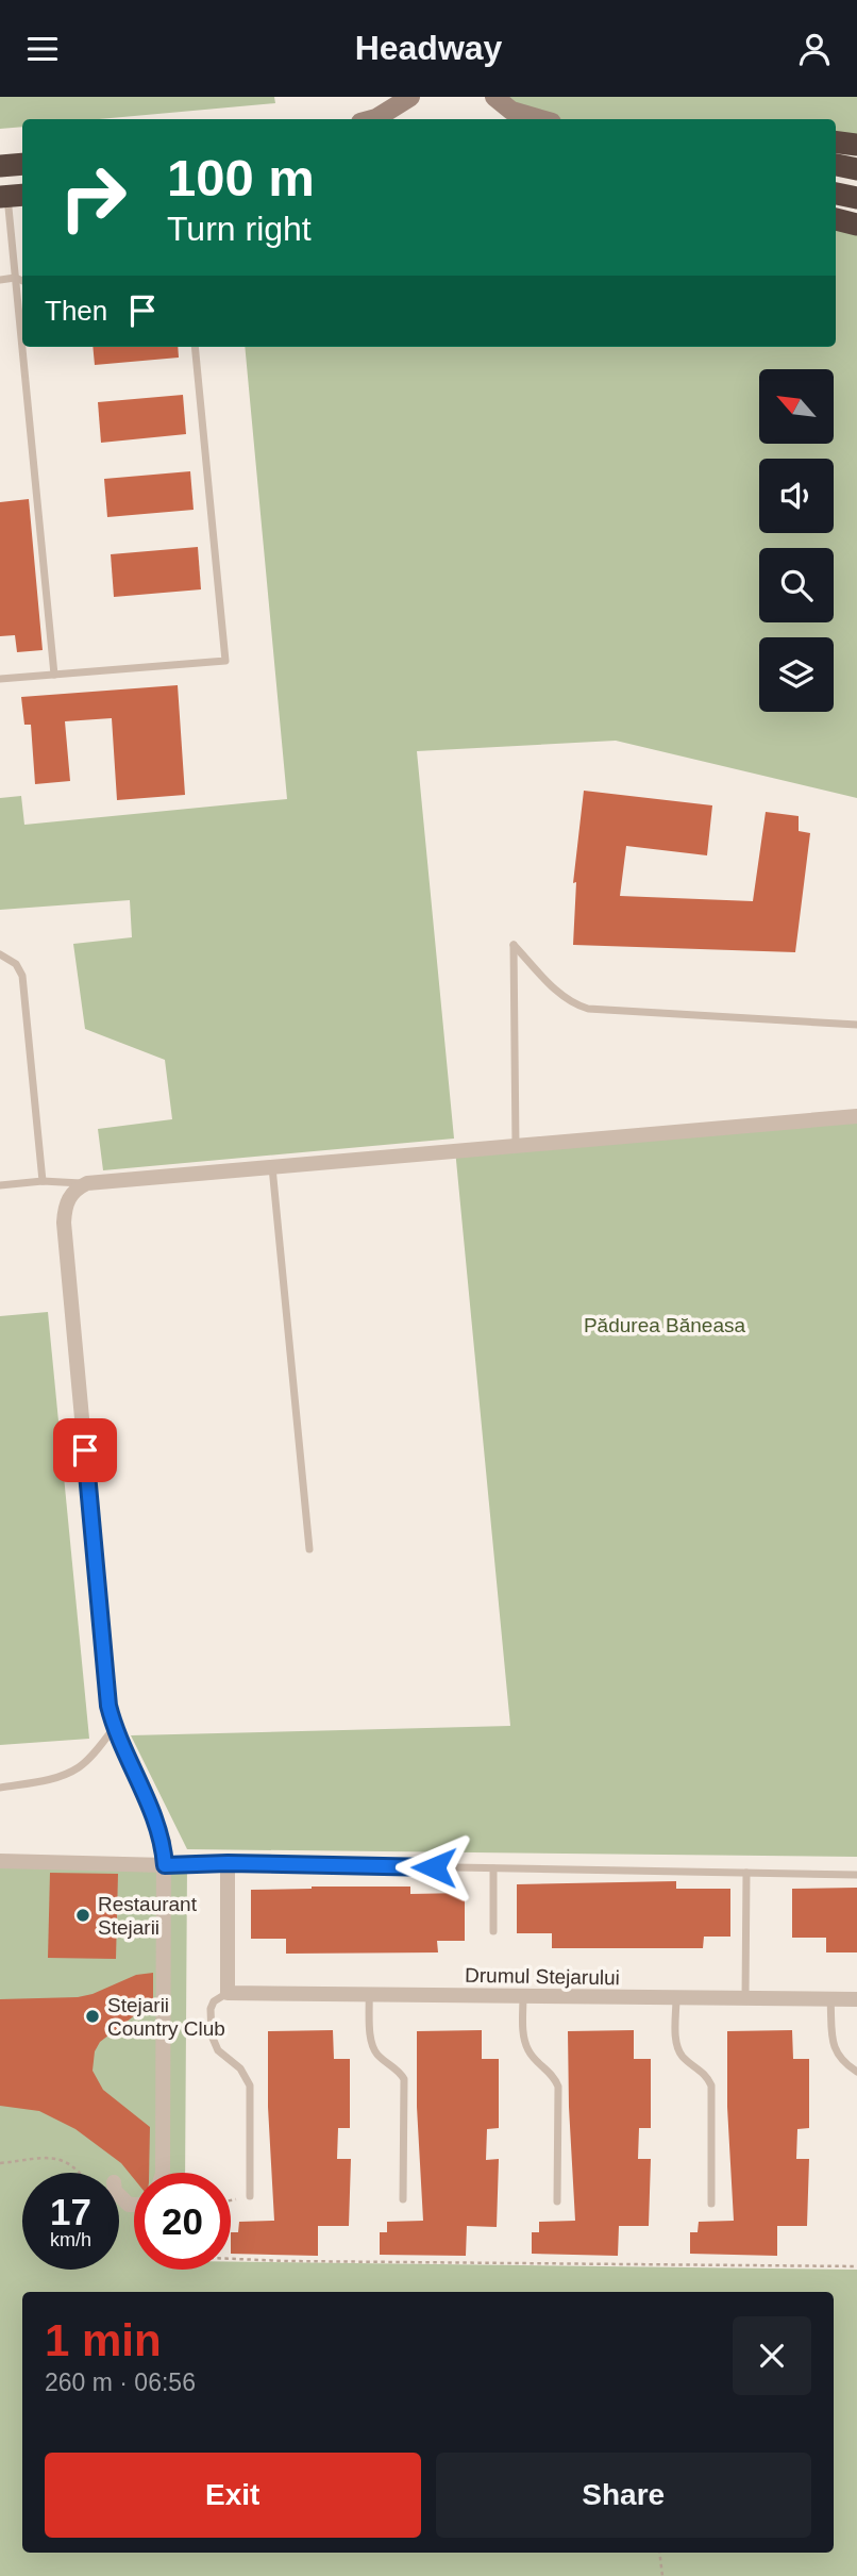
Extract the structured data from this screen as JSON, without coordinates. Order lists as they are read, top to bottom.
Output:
{
  "streets": {
    "street": ["Drumul Stejarului"]
  },
  "parks": ["Pădurea Băneasa"],
  "places": ["Restaurant Stejarii", "Stejarii Country Club"],
  "north": "top left",
  "page": {
    "header": "Headway",
    "turn": ["100 m", "Turn right"],
    "then": "Then",
    "speed": "17 km/h",
    "limit": "20",
    "heading": ["1 min", "260 m · 06:56"],
    "buttons": ["Exit", "Share"]
  }
}
